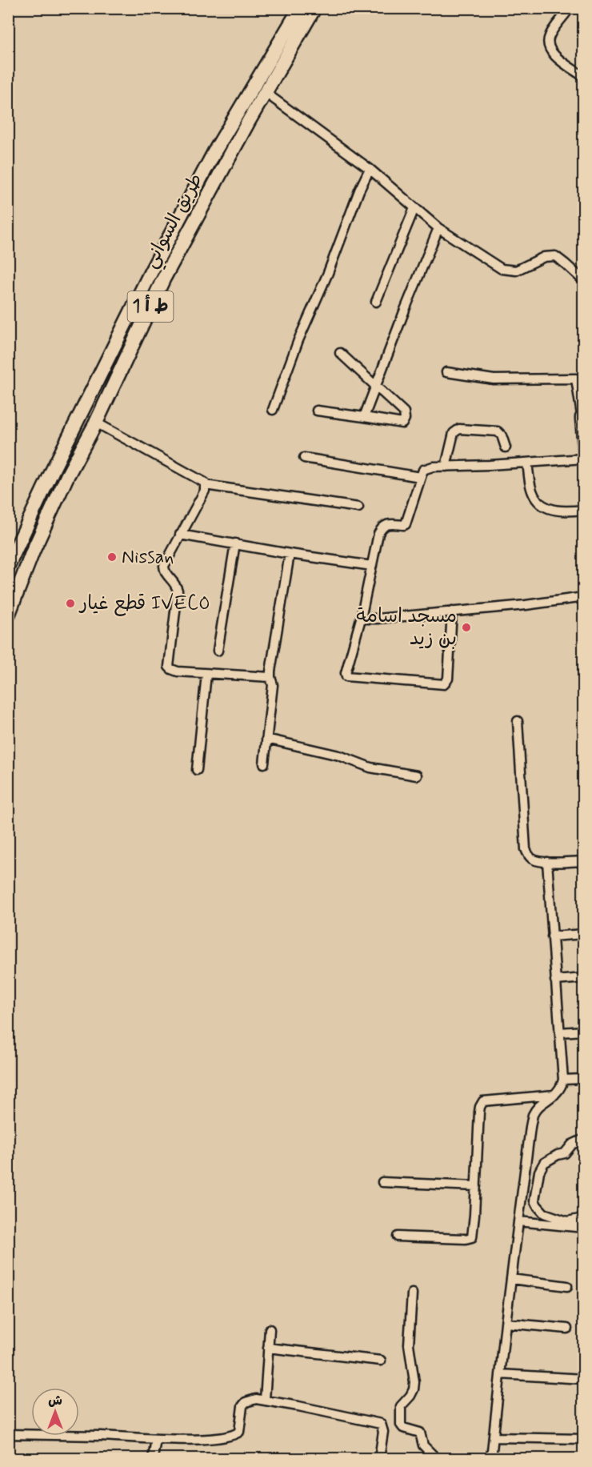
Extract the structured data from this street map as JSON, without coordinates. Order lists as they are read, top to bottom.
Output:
{
  "streets": {
    "highway": ["طريق السواني", "ط أ 1"]
  },
  "places": ["Nissan", "قطع غيار IVECO", "مسجد اسامة بن زيد"],
  "north": "top"
}
